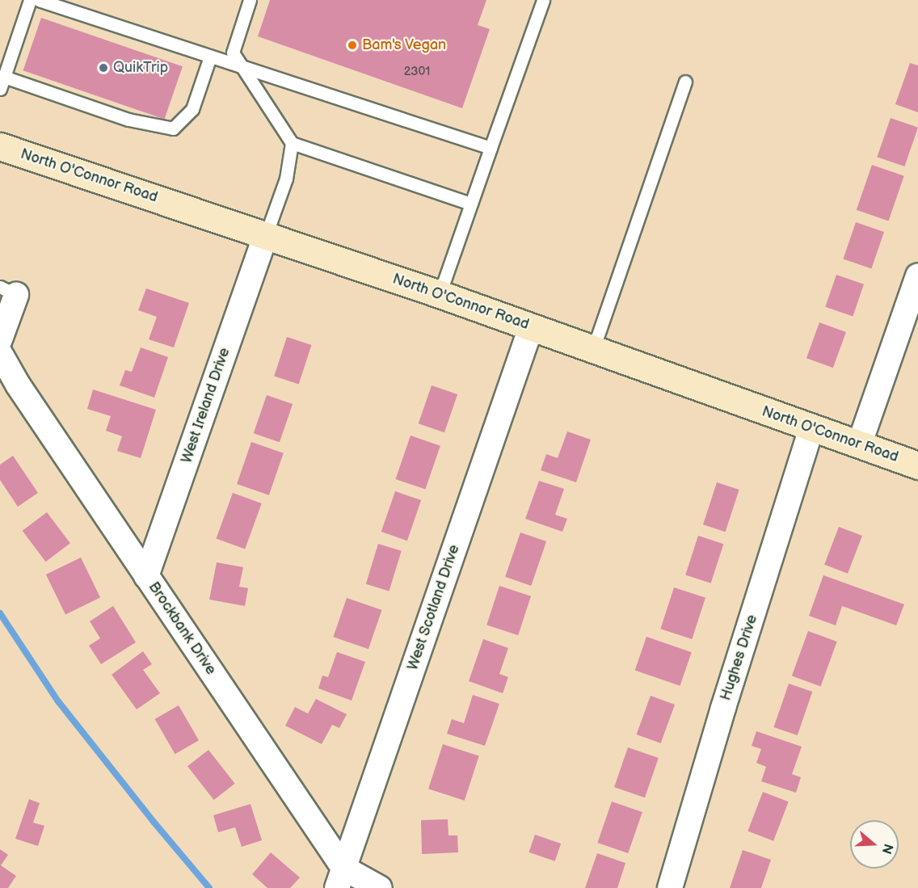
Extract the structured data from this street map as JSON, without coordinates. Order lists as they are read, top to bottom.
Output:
{
  "streets": {
    "main road": ["North O'Connor Road"],
    "street": [
      "West Ireland Drive",
      "West Scotland Drive",
      "Brockbank Drive",
      "Hughes Drive"
    ]
  },
  "crossings": [
    ["North O'Connor Road", "West Ireland Drive"],
    ["North O'Connor Road", "West Scotland Drive"],
    ["North O'Connor Road", "Hughes Drive"],
    ["West Ireland Drive", "Brockbank Drive"],
    ["West Scotland Drive", "Brockbank Drive"]
  ],
  "places": ["Bam's Vegan", "QuikTrip"],
  "house_numbers": ["2301"],
  "north": "right"
}
